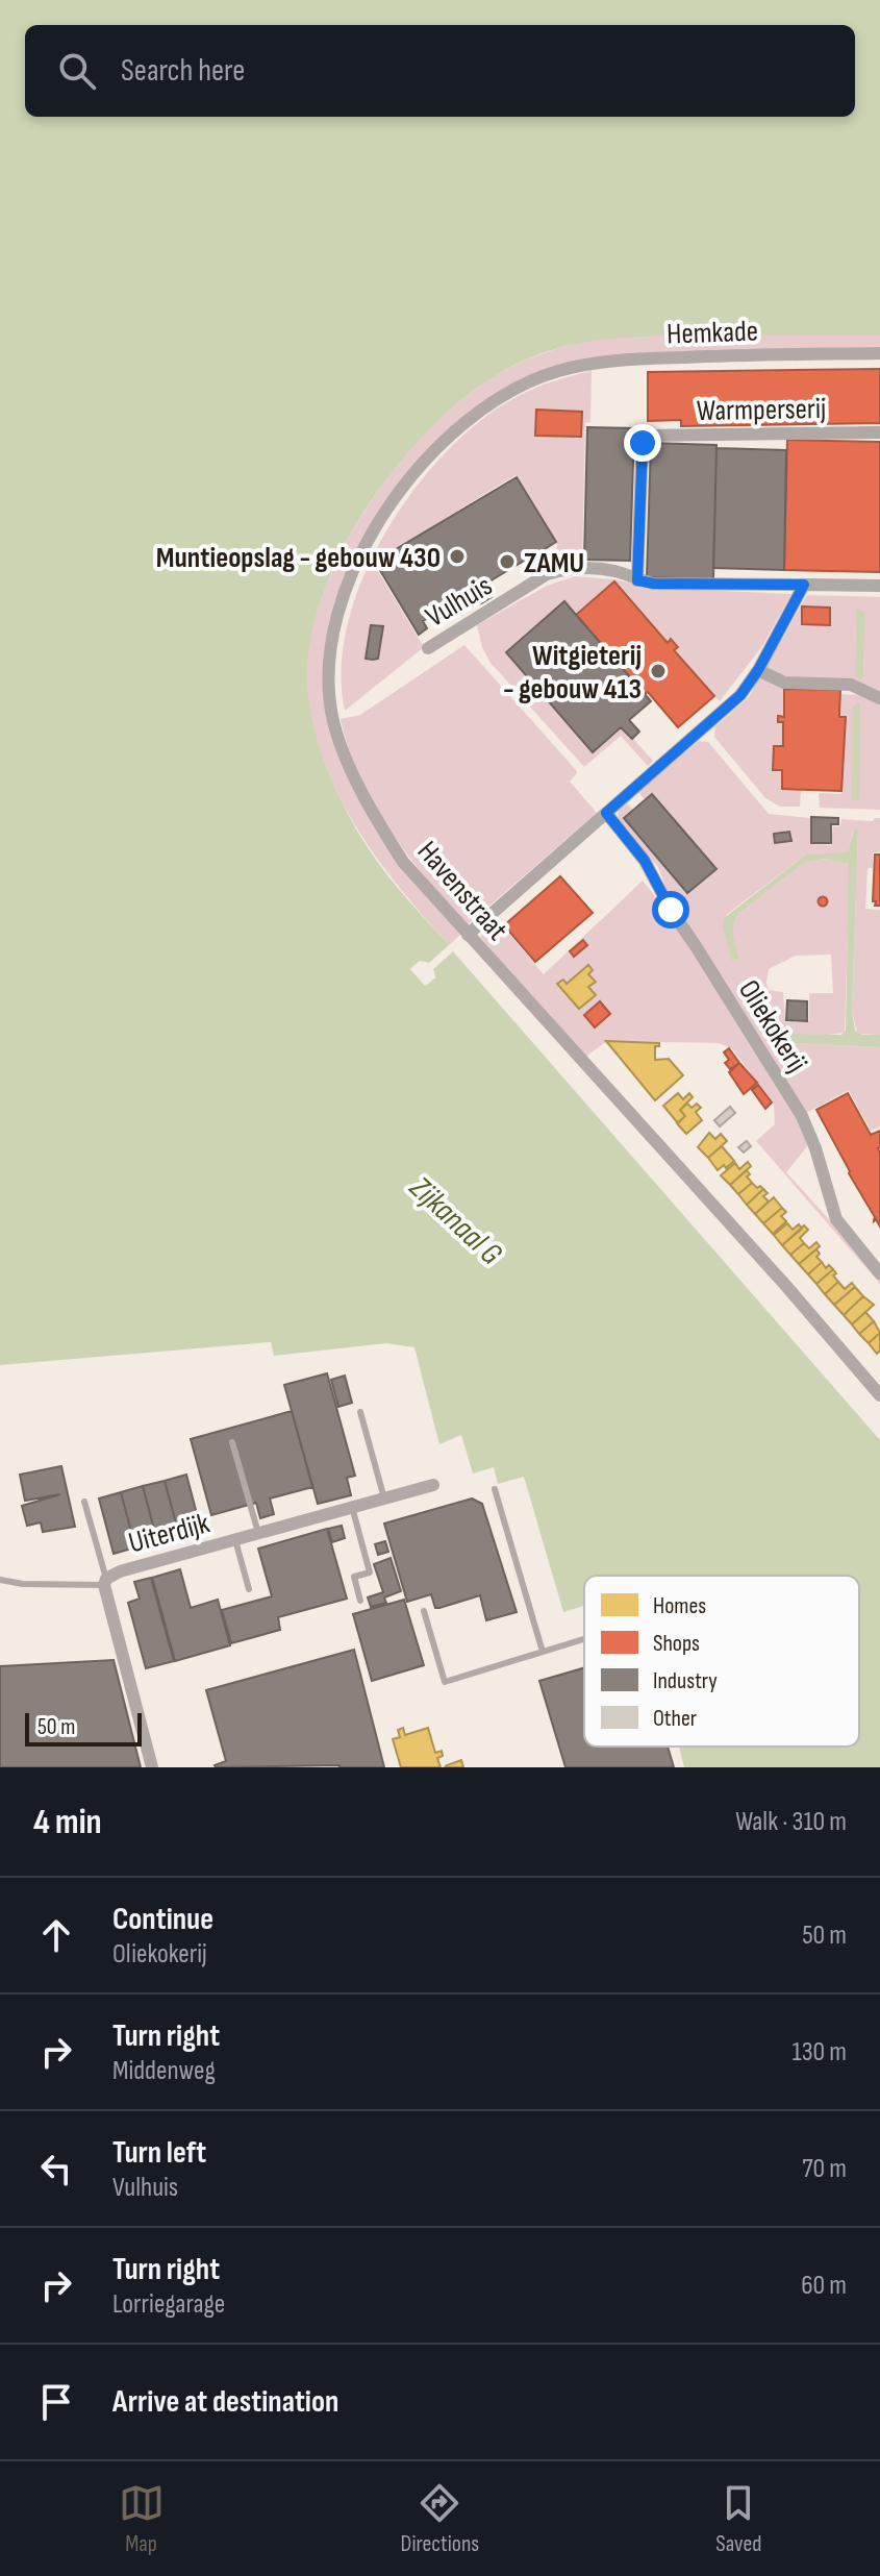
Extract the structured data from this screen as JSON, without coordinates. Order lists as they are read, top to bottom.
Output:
{
  "streets": {
    "street": [
      "Hemkade",
      "Warmperserij",
      "Vulhuis",
      "Havenstraat",
      "Oliekokerij",
      "Uiterdijk"
    ]
  },
  "crossings": [
    ["Hemkade", "Havenstraat"],
    ["Warmperserij", "Vulhuis"]
  ],
  "water": ["Zijkanaal G"],
  "places": ["Muntieopslag - gebouw 430", "ZAMU", "Witgieterij - gebouw 413"],
  "legend": [
    "Homes",
    "Shops",
    "Industry",
    "Other"
  ],
  "scale_bar": "50 m",
  "page": {
    "search": "Search here",
    "scale": "50 m",
    "heading": ["4 min", "Walk · 310 m"],
    "list": [
      ["Continue", "Oliekokerij", "50 m"],
      ["Turn right", "Middenweg", "130 m"],
      ["Turn left", "Vulhuis", "70 m"],
      ["Turn right", "Lorriegarage", "60 m"],
      "Arrive at destination"
    ],
    "nav": ["Map", "Directions", "Saved"]
  }
}
